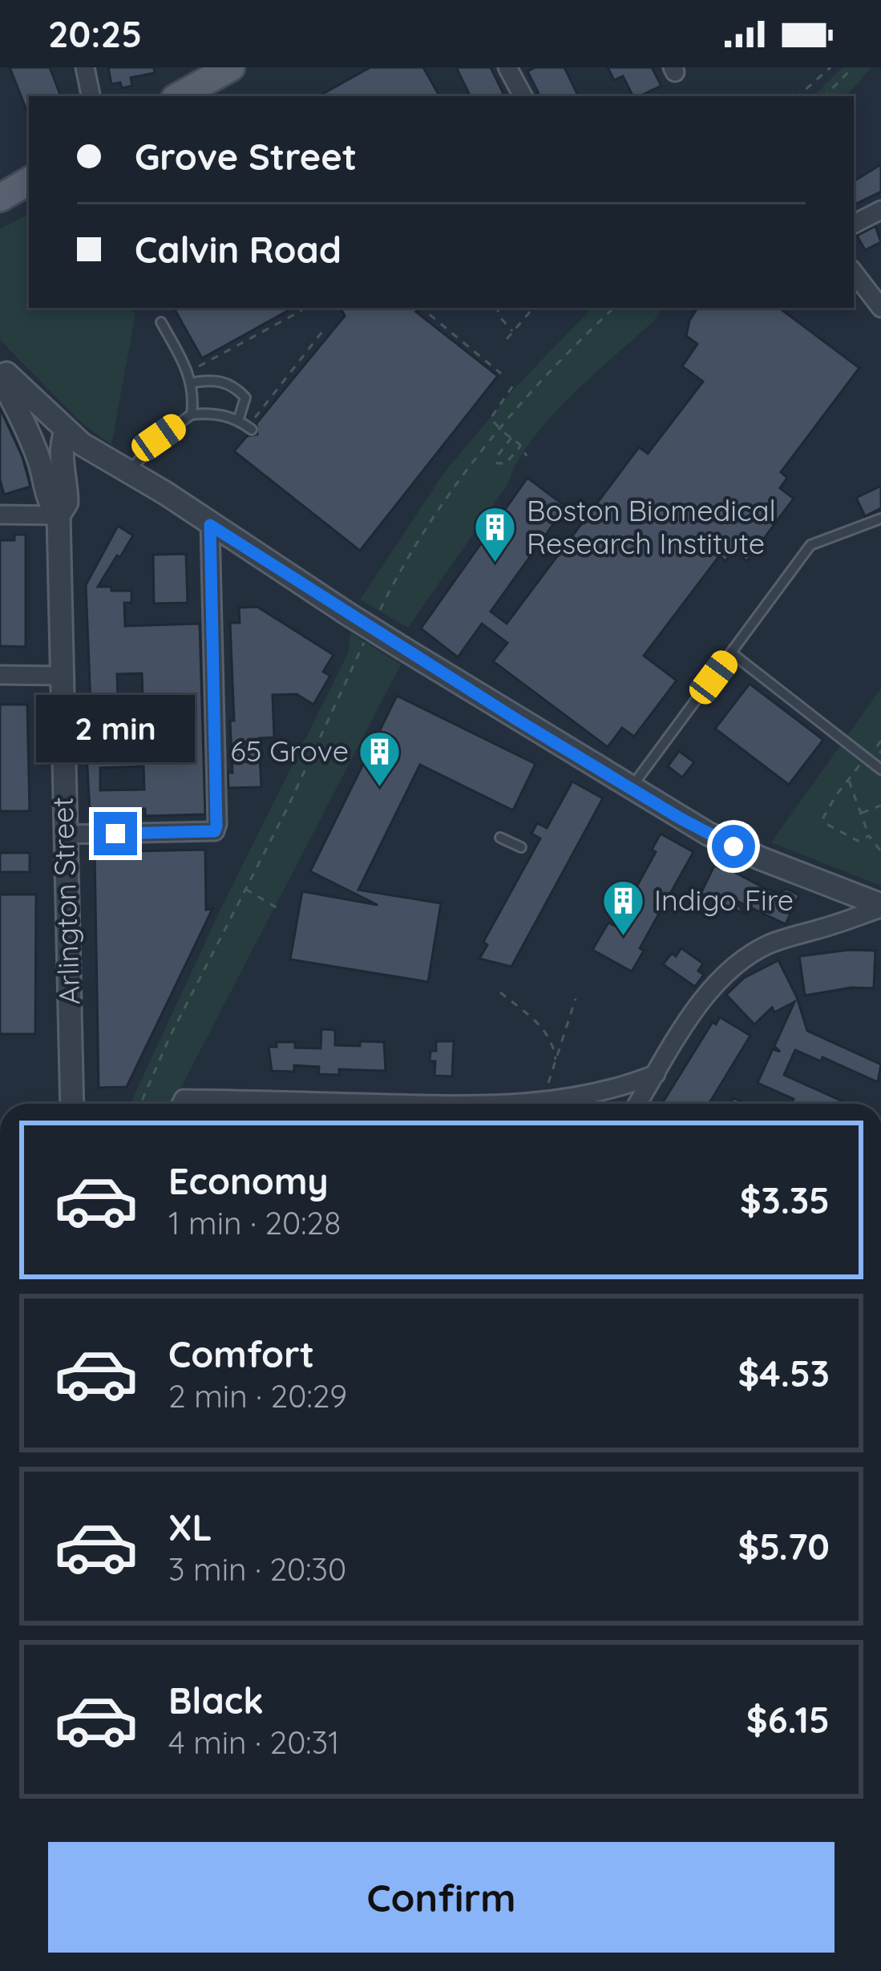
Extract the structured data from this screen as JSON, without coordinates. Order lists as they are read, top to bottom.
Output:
{
  "streets": {
    "street": ["Arlington Street"]
  },
  "places": {
    "building": ["Boston Biomedical Research Institute", "65 Grove", "Indigo Fire"]
  },
  "page": {
    "status": "20:25",
    "banner": ["Grove Street", "Calvin Road"],
    "bubble": "2 min",
    "list": [
      {
        "name": "Economy",
        "note": "1 min · 20:28",
        "value": "$3.35"
      },
      {
        "name": "Comfort",
        "note": "2 min · 20:29",
        "value": "$4.53"
      },
      {
        "name": "XL",
        "note": "3 min · 20:30",
        "value": "$5.70"
      },
      {
        "name": "Black",
        "note": "4 min · 20:31",
        "value": "$6.15"
      }
    ],
    "buttons": "Confirm"
  }
}
